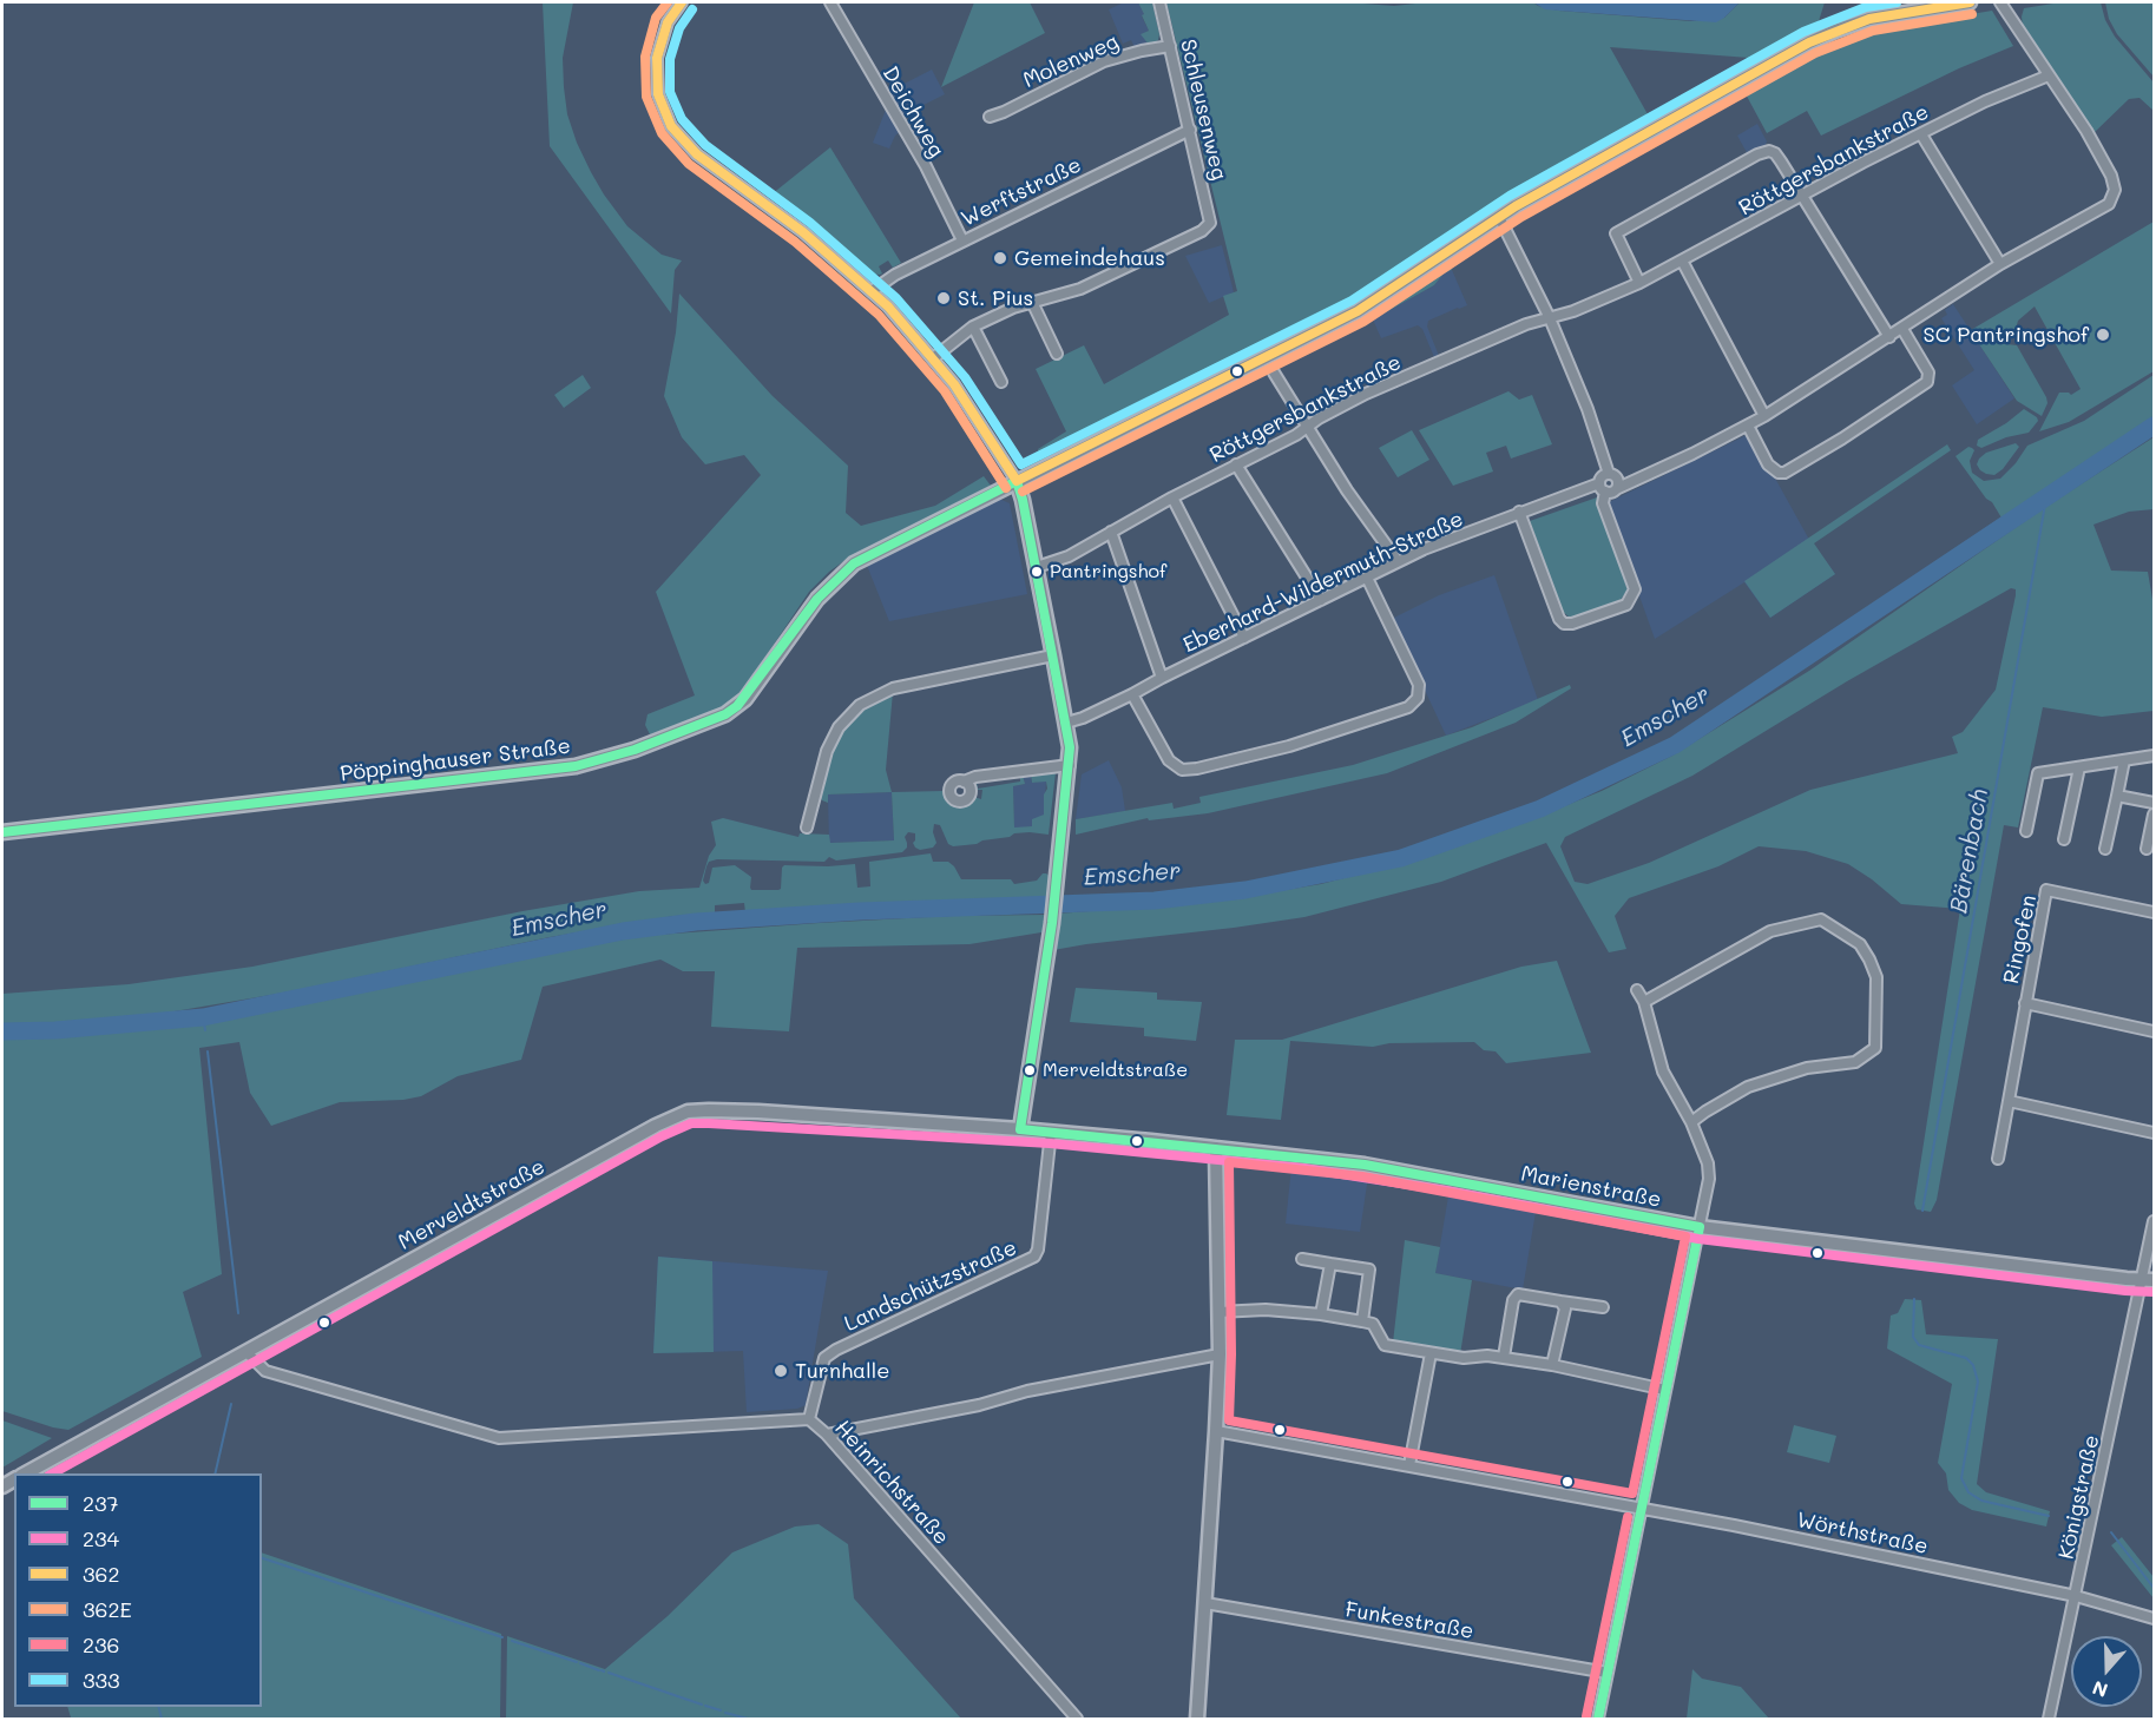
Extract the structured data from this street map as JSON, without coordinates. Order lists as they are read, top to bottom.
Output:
{
  "streets": {
    "main road": ["Pöppinghauser Straße", "Marienstraße", "Merveldtstraße"],
    "street": [
      "Molenweg",
      "Schleusenweg",
      "Deichweg",
      "Röttgersbankstraße",
      "Werftstraße",
      "Eberhard-Wildermuth-Straße",
      "Ringofen",
      "Landschützstraße",
      "Heinrichstraße",
      "Königstraße",
      "Wörthstraße",
      "Funkestraße"
    ]
  },
  "crossings": [
    ["Molenweg", "Schleusenweg"],
    ["Schleusenweg", "Werftstraße"],
    ["Deichweg", "Werftstraße"],
    ["Marienstraße", "Merveldtstraße"],
    ["Marienstraße", "Landschützstraße"],
    ["Marienstraße", "Königstraße"],
    ["Merveldtstraße", "Heinrichstraße"],
    ["Landschützstraße", "Heinrichstraße"],
    ["Königstraße", "Wörthstraße"]
  ],
  "water": ["Emscher", "Bärenbach"],
  "places": [
    "Gemeindehaus",
    "St. Pius",
    "SC Pantringshof",
    "Pantringshof",
    "Merveldtstraße",
    "Turnhalle"
  ],
  "lines": [
    "transit line 362",
    "transit line 362E",
    "transit line 333",
    "transit line 237",
    "transit line 234",
    "transit line 236"
  ],
  "legend": [
    "237",
    "234",
    "362",
    "362E",
    "236",
    "333"
  ],
  "north": "bottom"
}
